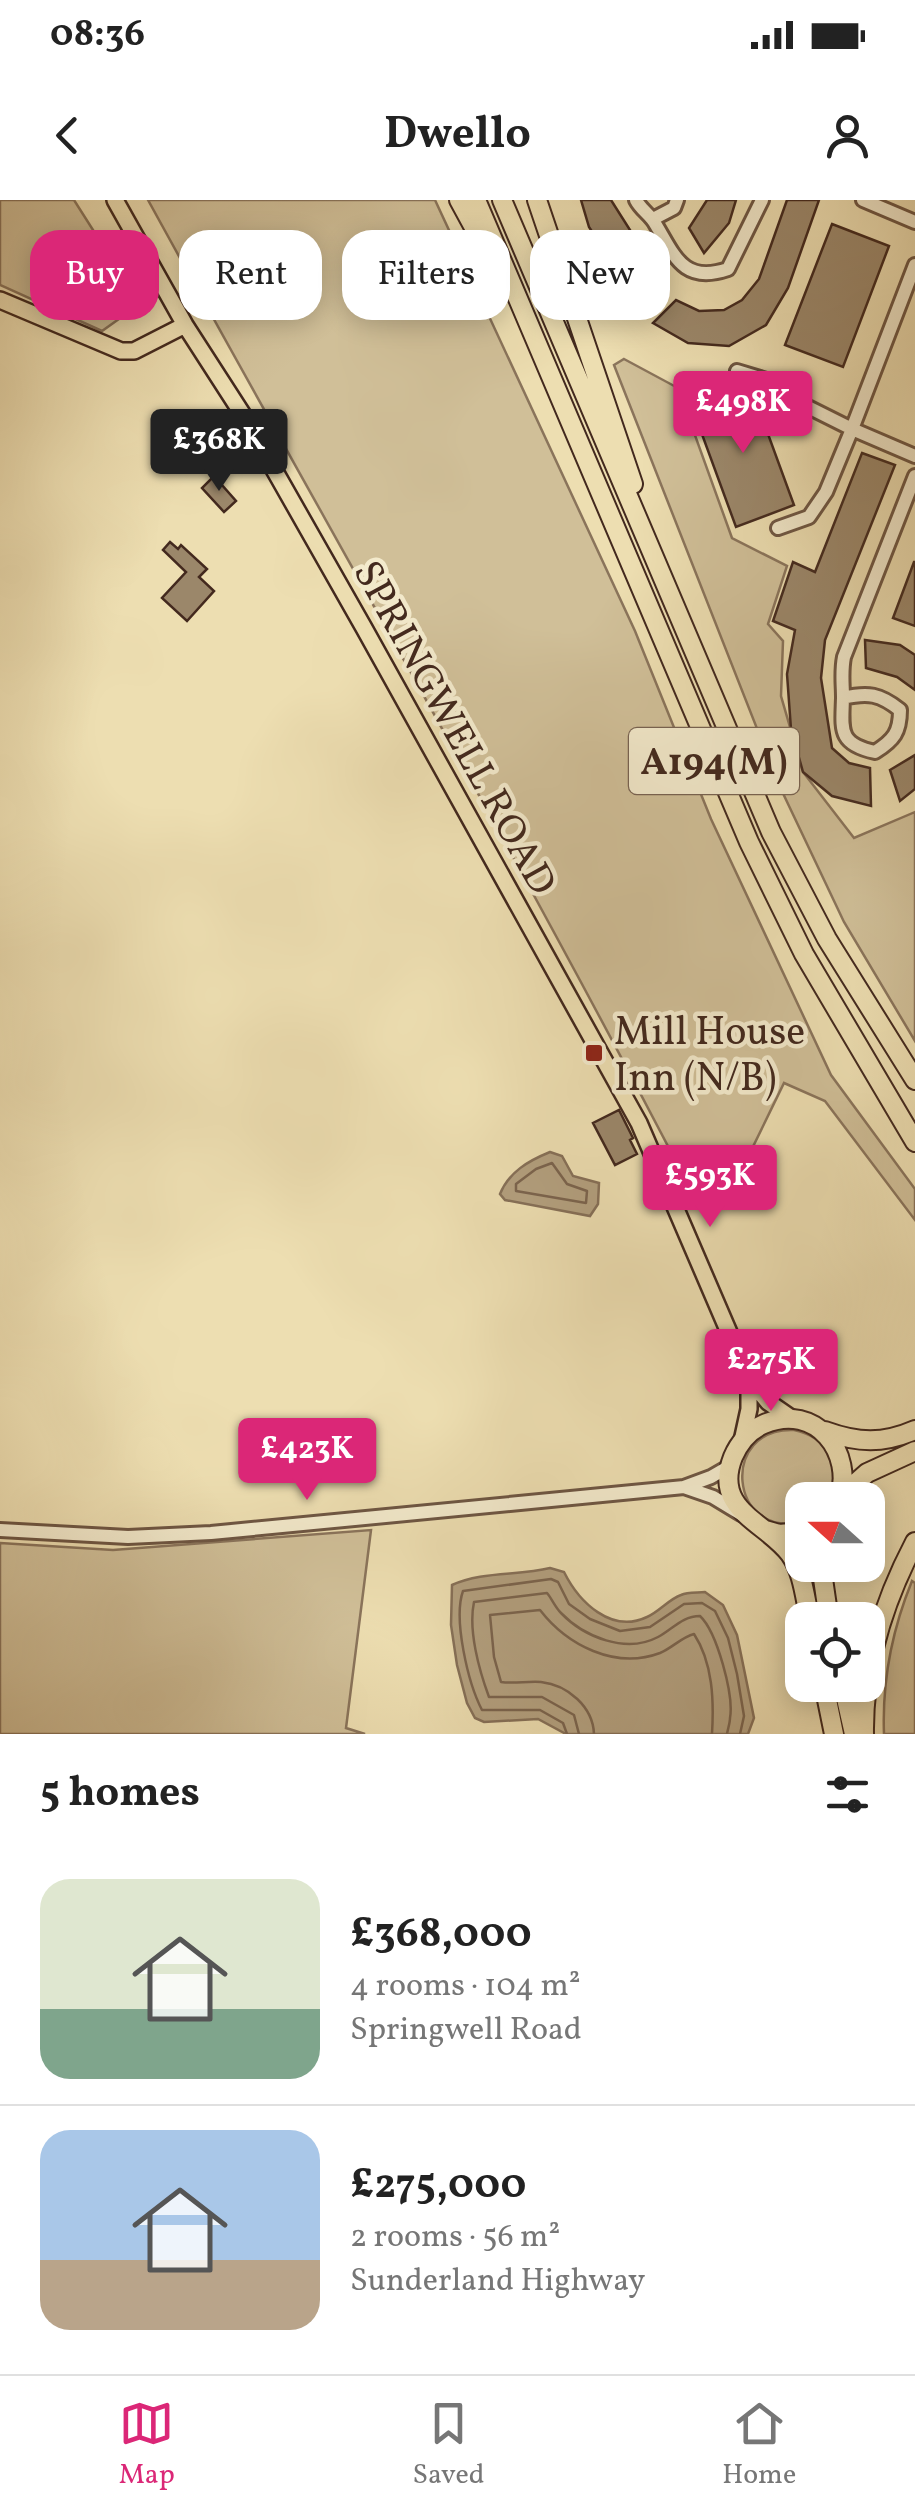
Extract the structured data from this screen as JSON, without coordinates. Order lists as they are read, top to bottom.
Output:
{
  "streets": {
    "highway": ["A194(M)"],
    "main road": ["SPRINGWELL ROAD"]
  },
  "places": {
    "transit": ["Mill House Inn (N/B)"]
  },
  "north": "left",
  "page": {
    "status": "08:36",
    "header": "Dwello",
    "chip": [
      "Buy",
      "Rent",
      "Filters",
      "New"
    ],
    "price": [
      "£498K",
      "£368K",
      "£593K",
      "£275K",
      "£423K"
    ],
    "heading": "5 homes",
    "list": [
      {
        "name": "£368,000",
        "note": "4 rooms · 104 m² · Springwell Road"
      },
      {
        "name": "£275,000",
        "note": "2 rooms · 56 m² · Sunderland Highway"
      }
    ],
    "tabs": ["Map", "Saved", "Home"]
  }
}
